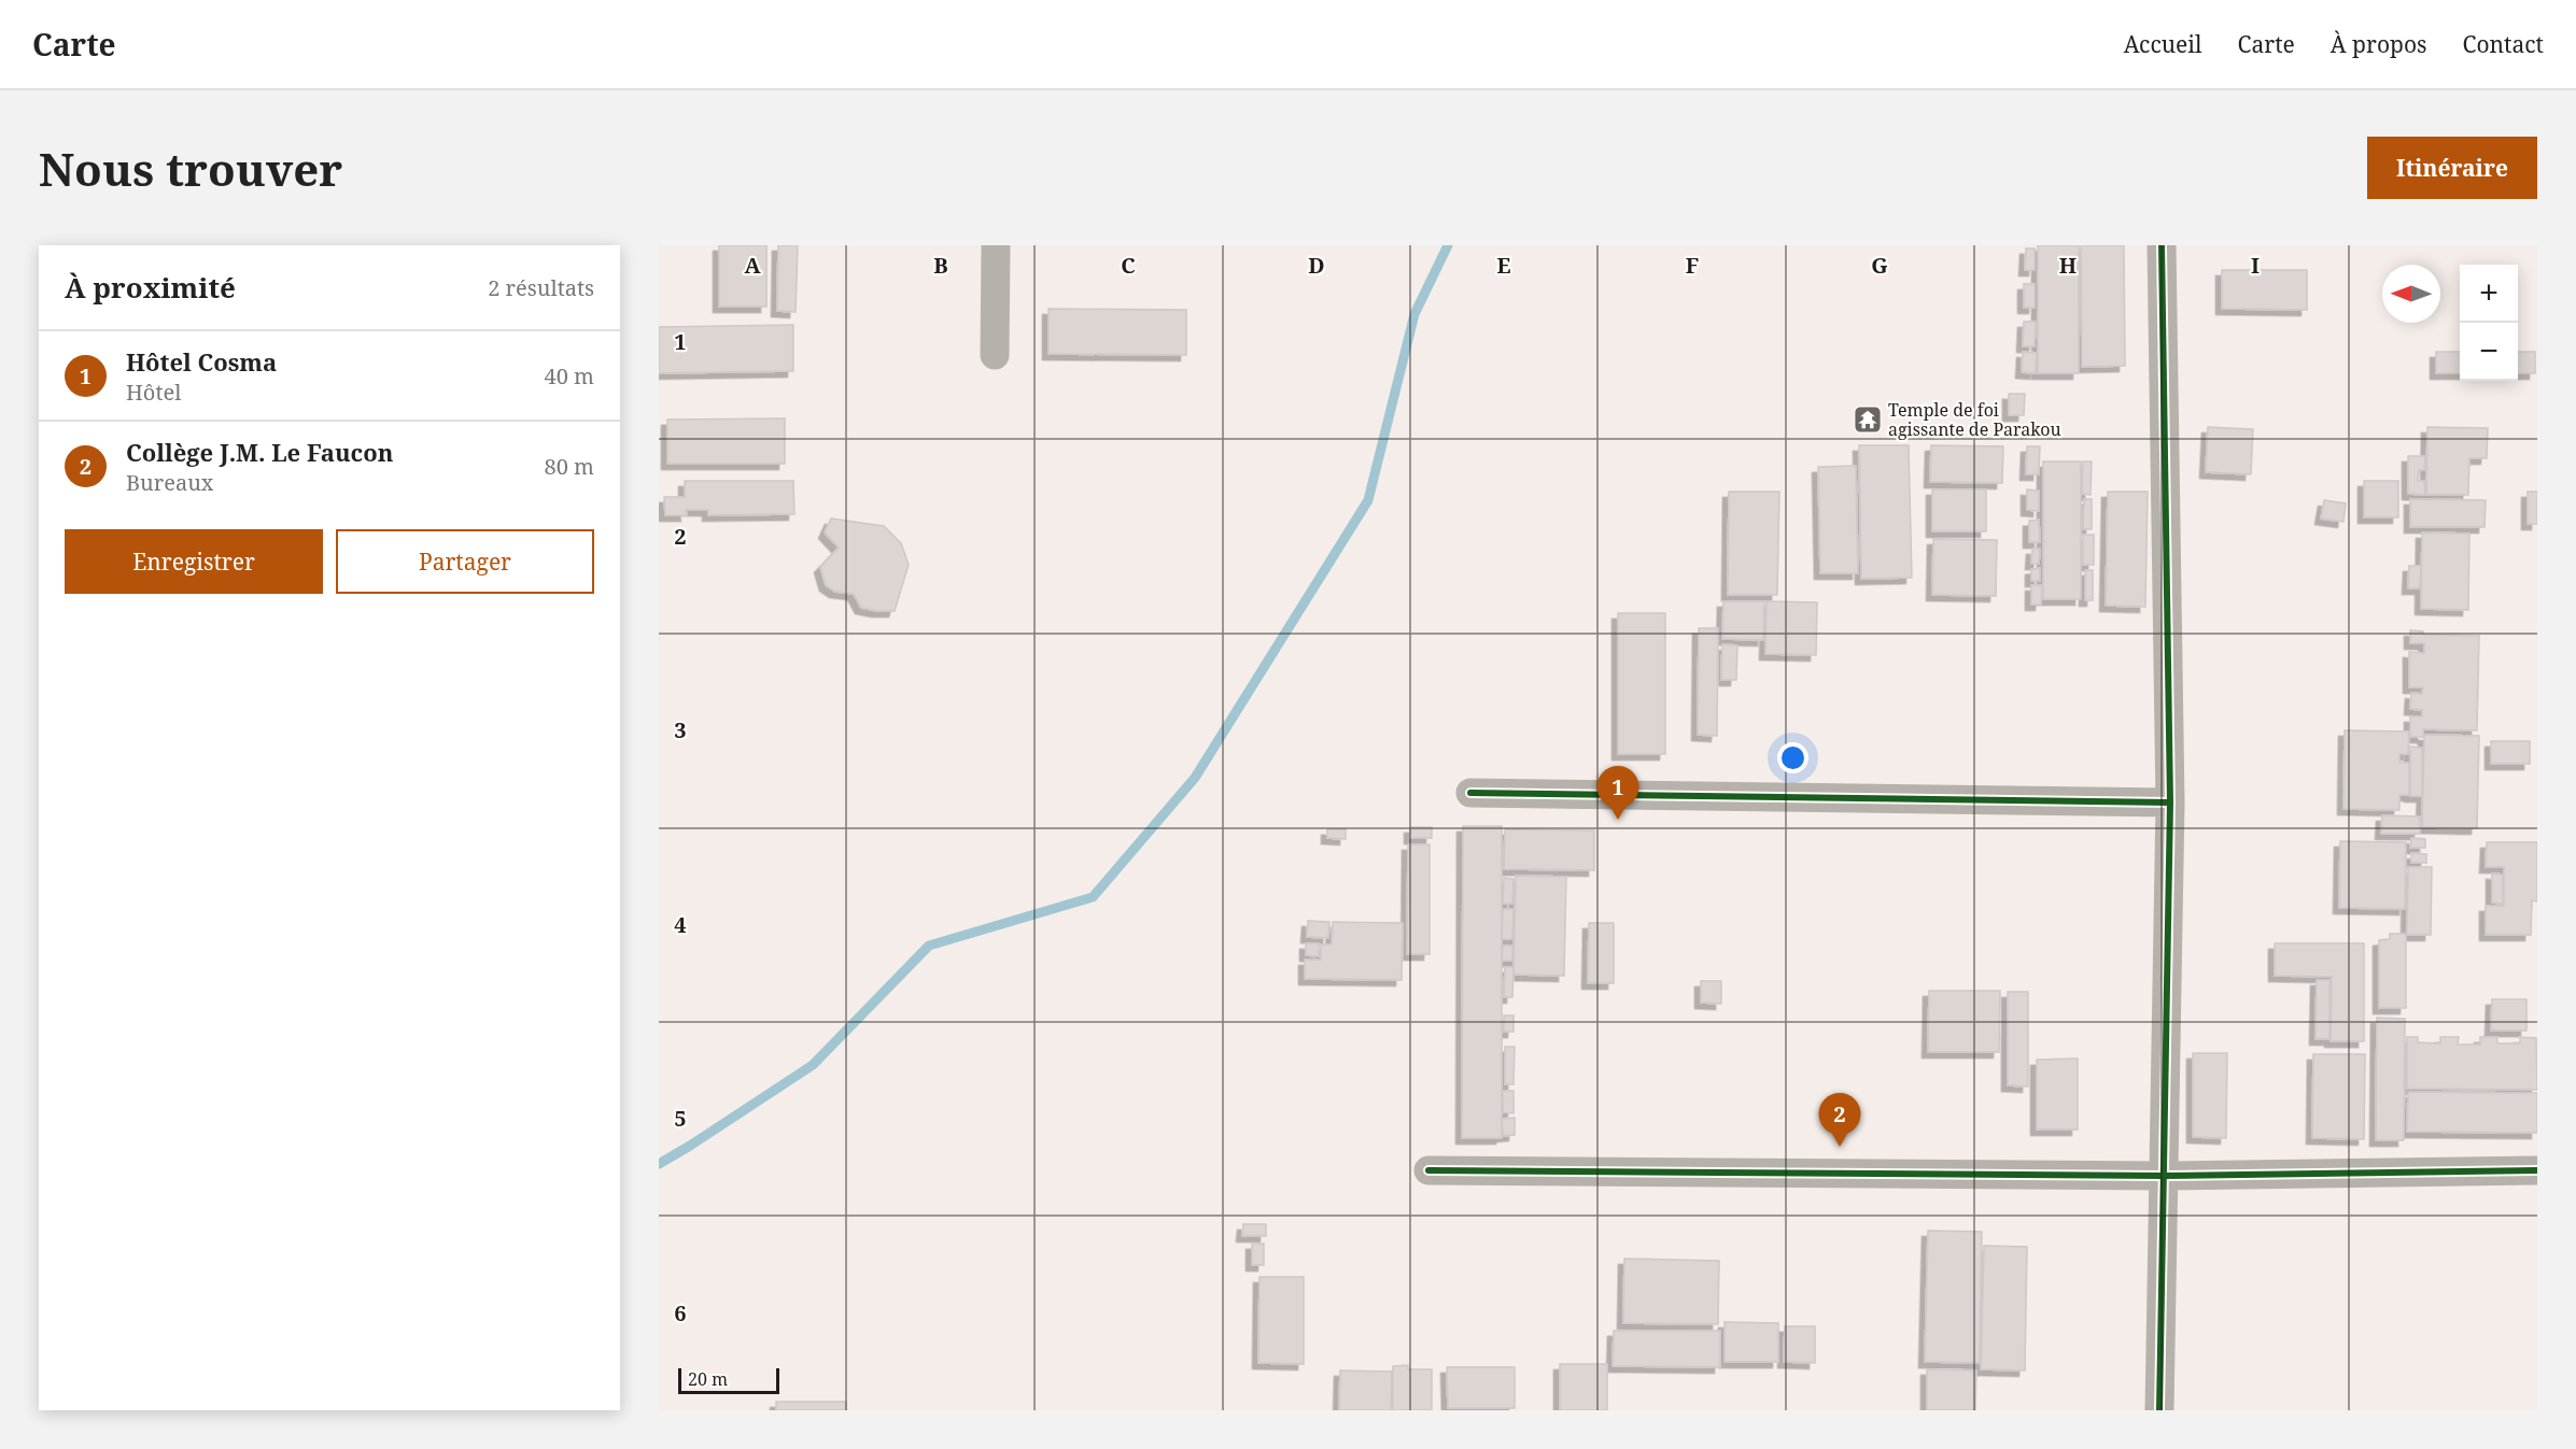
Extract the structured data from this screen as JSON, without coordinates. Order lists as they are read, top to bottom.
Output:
{
  "places": {
    "temple": ["Temple de foi agissante de Parakou"]
  },
  "scale_bar": "20 m",
  "north": "left",
  "page": {
    "header": "Carte",
    "nav": [
      "Accueil",
      "Carte",
      "À propos",
      "Contact"
    ],
    "buttons": [
      "Itinéraire",
      ["Enregistrer", "Partager"]
    ],
    "title": "Nous trouver",
    "heading": ["À proximité", "2 résultats"],
    "map_buttons": ["+", "−"],
    "list": [
      {
        "mark": "1",
        "name": "Hôtel Cosma",
        "note": "Hôtel",
        "value": "40 m"
      },
      {
        "mark": "2",
        "name": "Collège J.M. Le Faucon",
        "note": "Bureaux",
        "value": "80 m"
      }
    ],
    "pins": ["1", "2"],
    "scale": "20 m"
  },
  "grid": {
    "columns": [
      "A",
      "B",
      "C",
      "D",
      "E",
      "F",
      "G",
      "H",
      "I"
    ],
    "rows": [
      "1",
      "2",
      "3",
      "4",
      "5",
      "6"
    ]
  }
}
